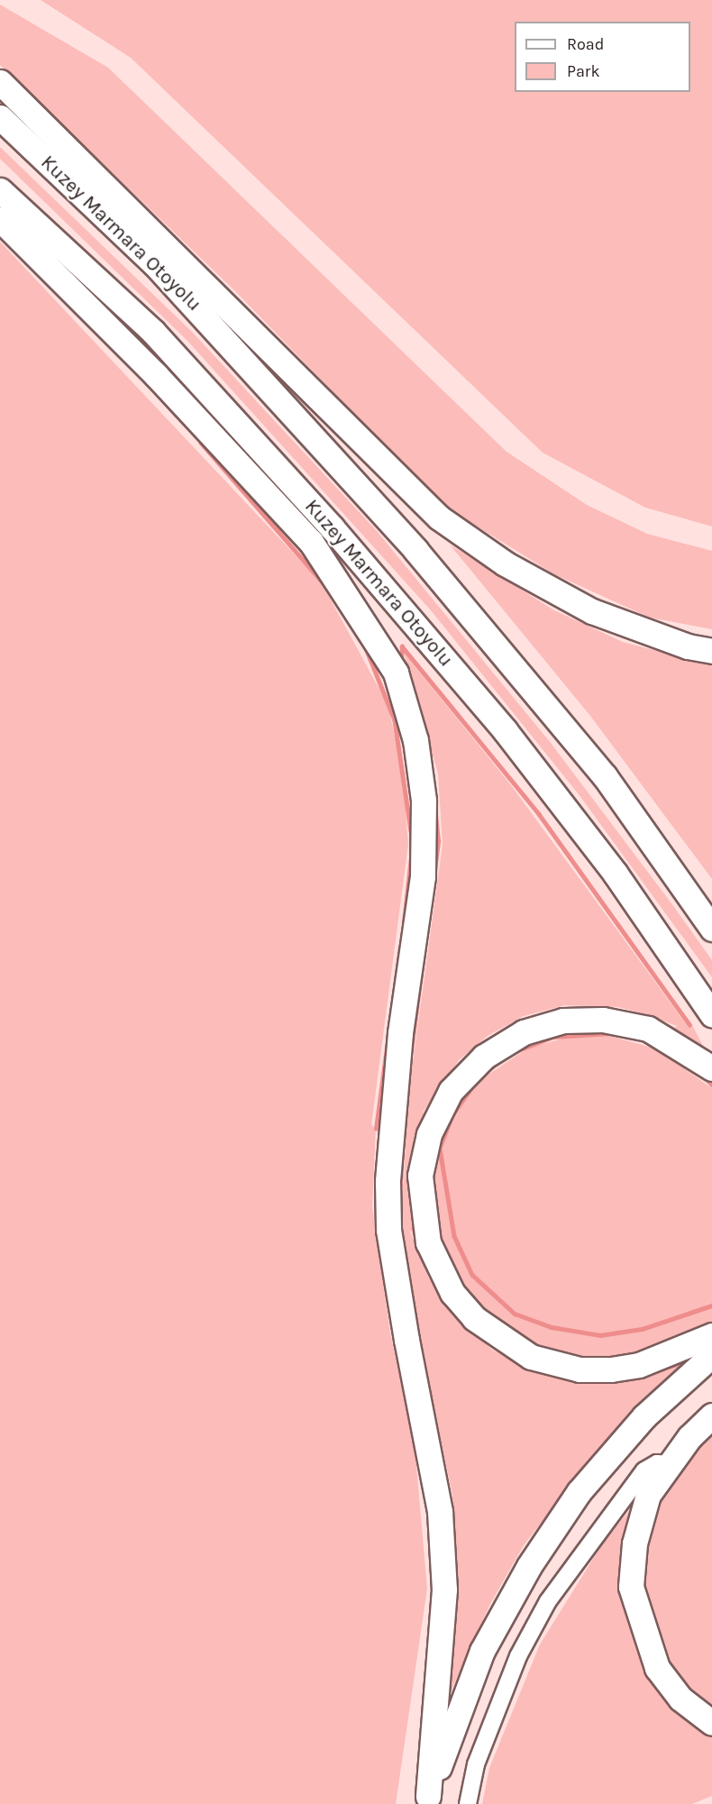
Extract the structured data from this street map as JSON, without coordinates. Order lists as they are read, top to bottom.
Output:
{
  "streets": {
    "highway": ["Kuzey Marmara Otoyolu"]
  },
  "legend": ["Road", "Park"]
}
